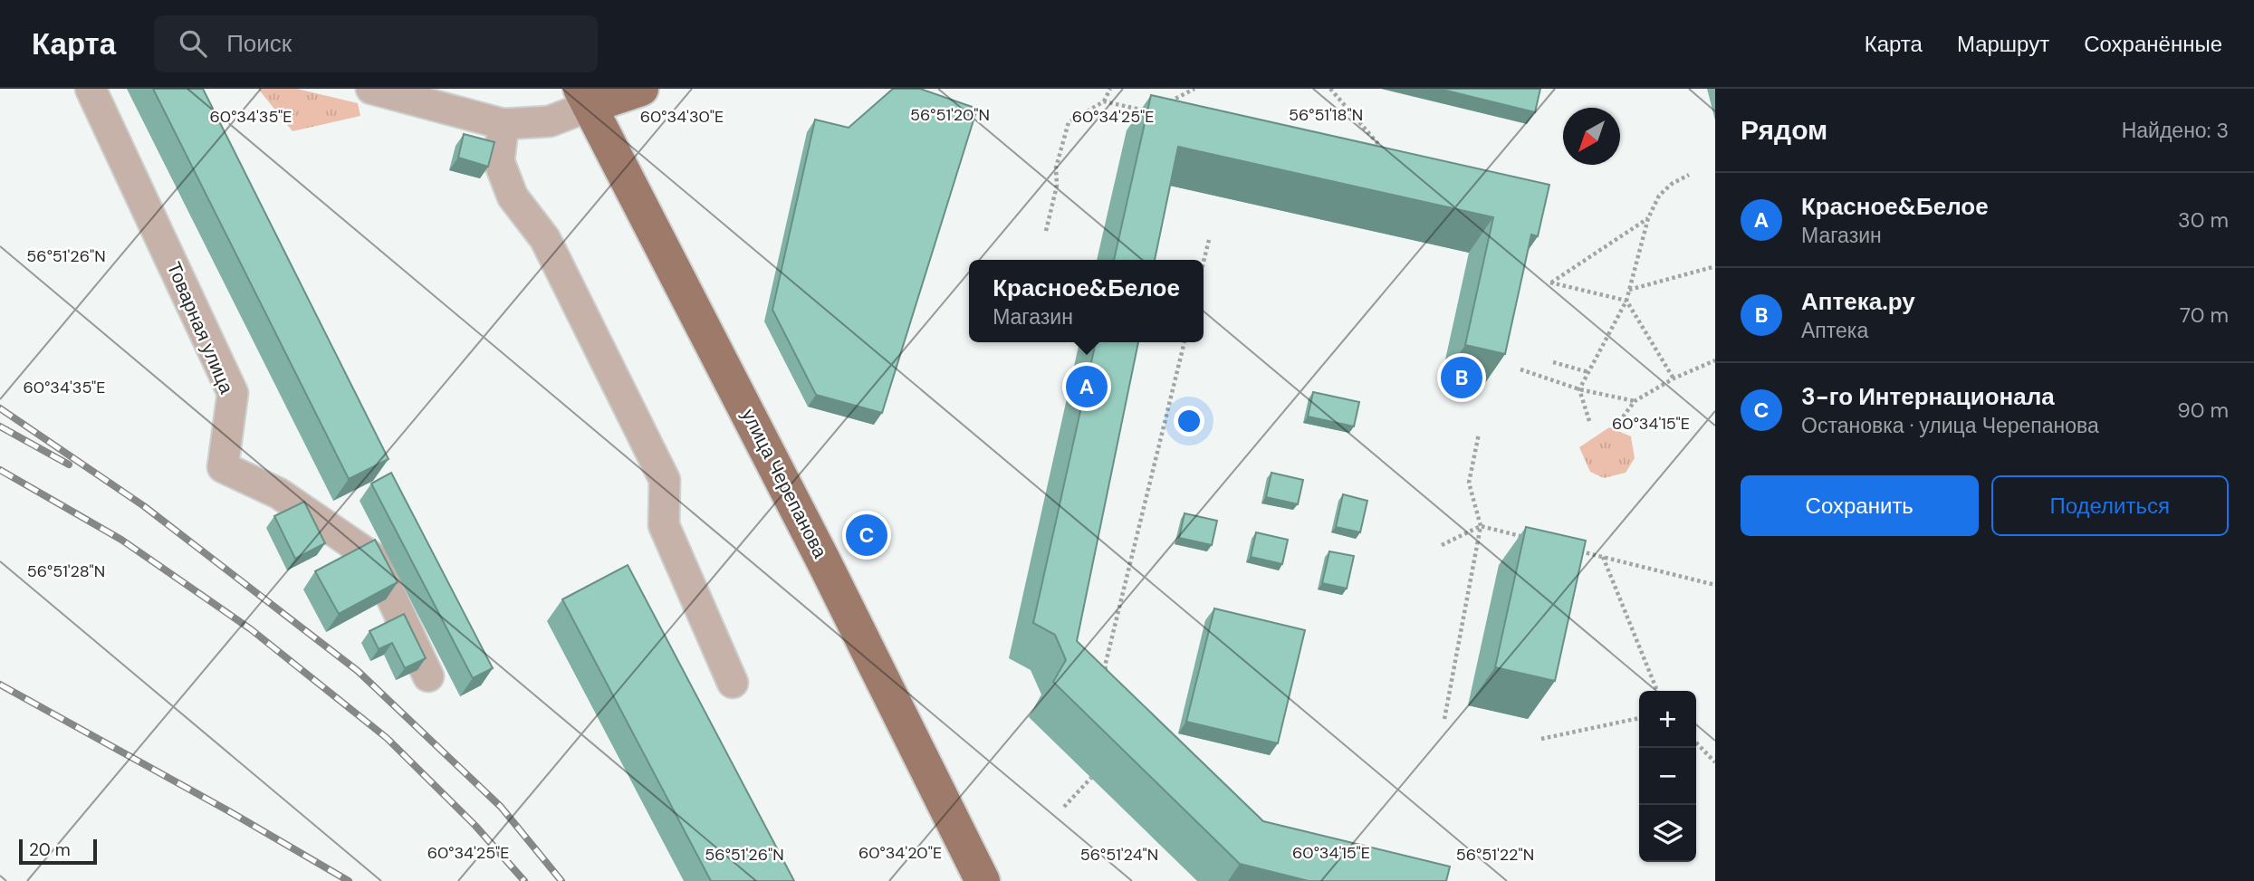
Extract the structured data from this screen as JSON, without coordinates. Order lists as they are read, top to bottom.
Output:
{
  "streets": {
    "main road": ["улица Черепанова"],
    "lane": ["Товарная улица"]
  },
  "scale_bar": "20 m",
  "north": "bottom left",
  "page": {
    "header": "Карта",
    "search": "Поиск",
    "nav": ["Карта", "Маршрут", "Сохранённые"],
    "heading": ["Рядом", "Найдено: 3"],
    "list": [
      {
        "mark": "A",
        "name": "Красное&Белое",
        "note": "Магазин",
        "value": "30 m"
      },
      {
        "mark": "B",
        "name": "Аптека.ру",
        "note": "Аптека",
        "value": "70 m"
      },
      {
        "mark": "C",
        "name": "3-го Интернационала",
        "note": "Остановка · улица Черепанова",
        "value": "90 m"
      }
    ],
    "popup": ["Красное&Белое", "Магазин"],
    "pins": ["B", "A", "C"],
    "buttons": ["Сохранить", "Поделиться"],
    "map_buttons": ["+", "−"],
    "scale": "20 m"
  },
  "coordinates": [
    "56°51'20\"N",
    "56°51'18\"N",
    "60°34'35\"E",
    "60°34'30\"E",
    "60°34'25\"E",
    "56°51'26\"N",
    "60°34'15\"E",
    "56°51'28\"N",
    "60°34'20\"E",
    "56°51'24\"N",
    "56°51'22\"N"
  ]
}
